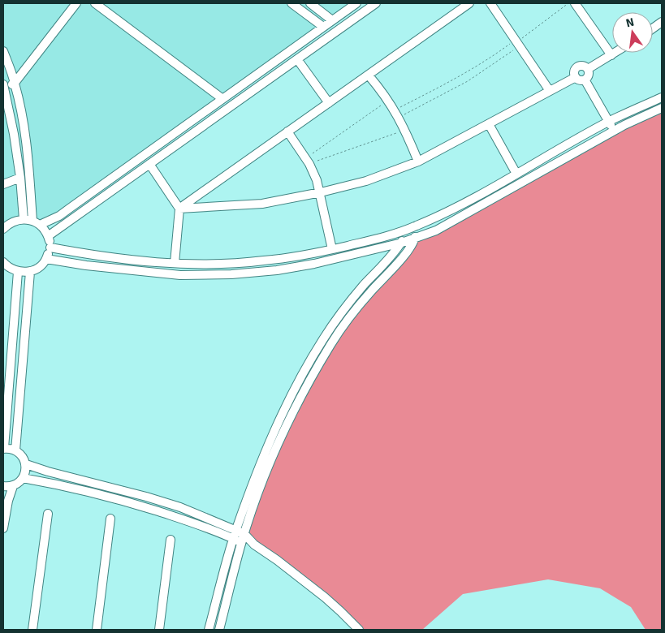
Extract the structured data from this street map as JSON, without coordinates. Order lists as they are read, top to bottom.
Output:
{
  "north": "top"
}
